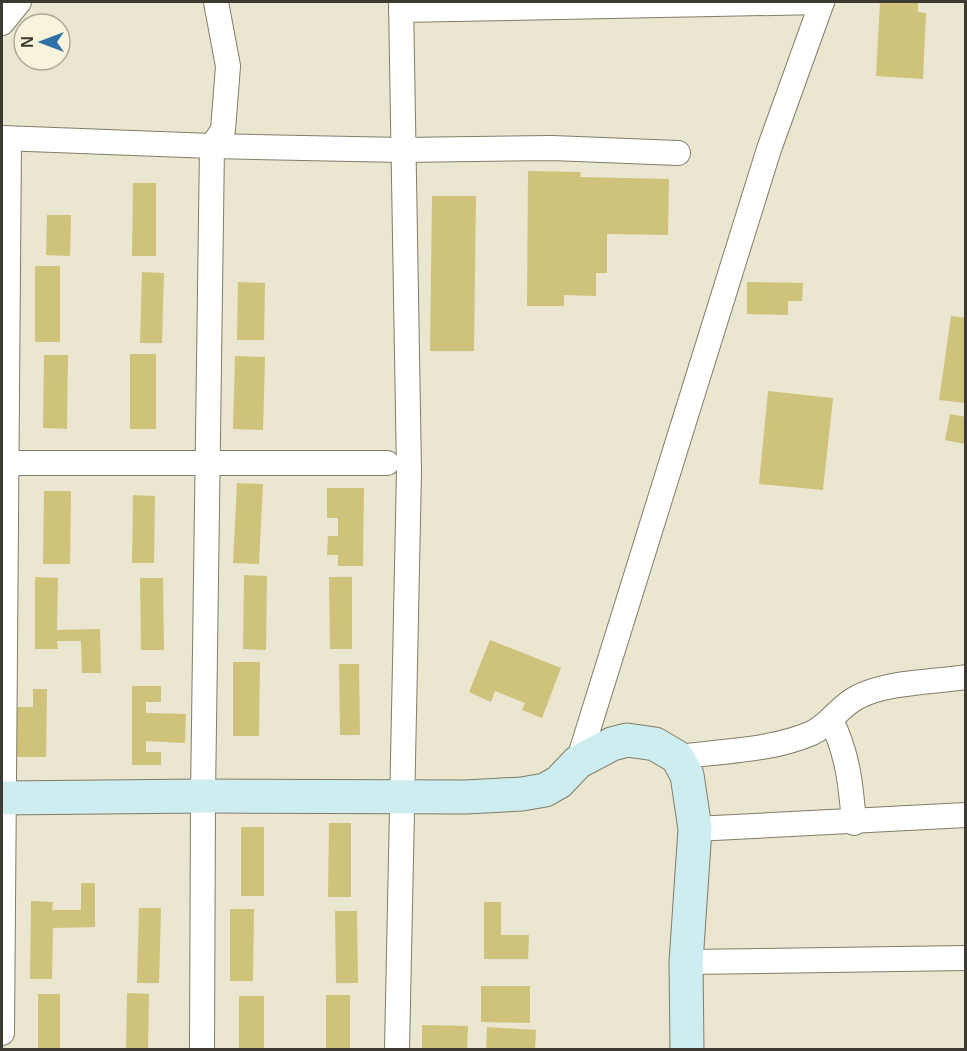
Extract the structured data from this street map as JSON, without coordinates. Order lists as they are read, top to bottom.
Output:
{
  "north": "left"
}
